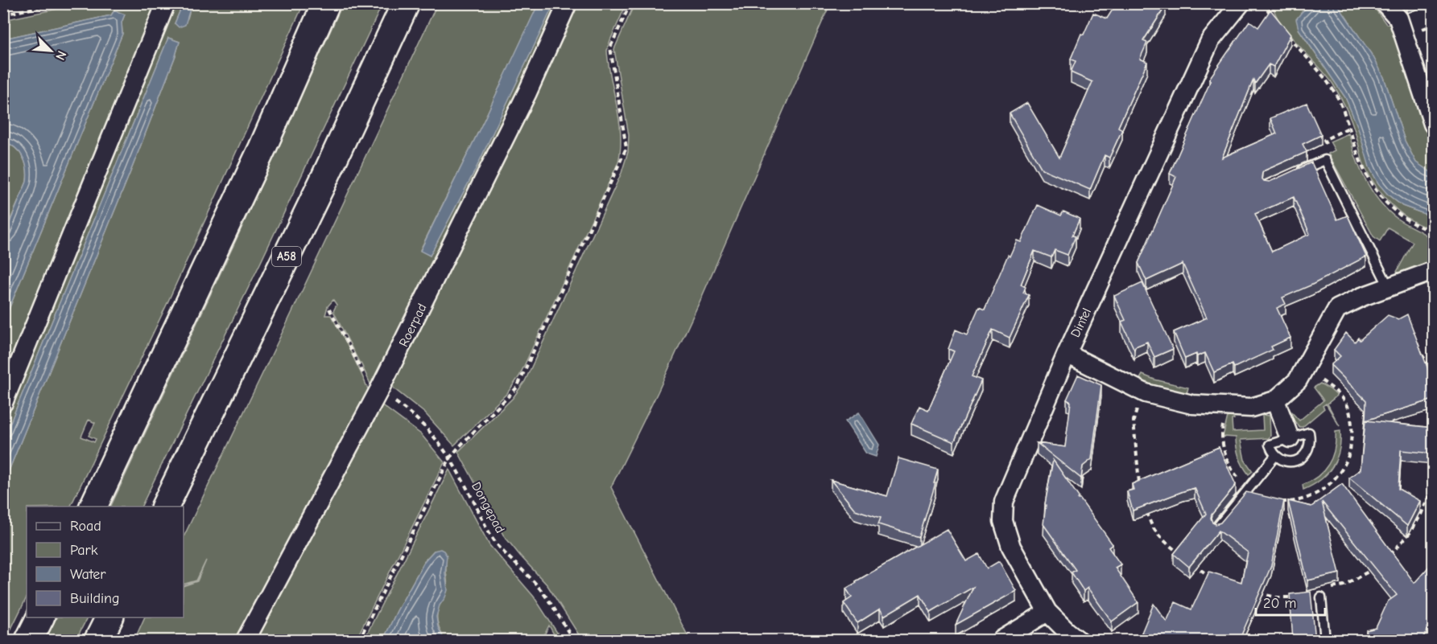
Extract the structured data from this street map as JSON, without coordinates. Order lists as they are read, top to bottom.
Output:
{
  "streets": {
    "highway": ["A58"],
    "street": ["Dintel", "Roerpad"],
    "path": ["Dongepad"]
  },
  "crossings": [
    ["Roerpad", "Dongepad"]
  ],
  "legend": [
    "Road",
    "Park",
    "Water",
    "Building"
  ],
  "scale_bar": "20 m",
  "north": "bottom right"
}
